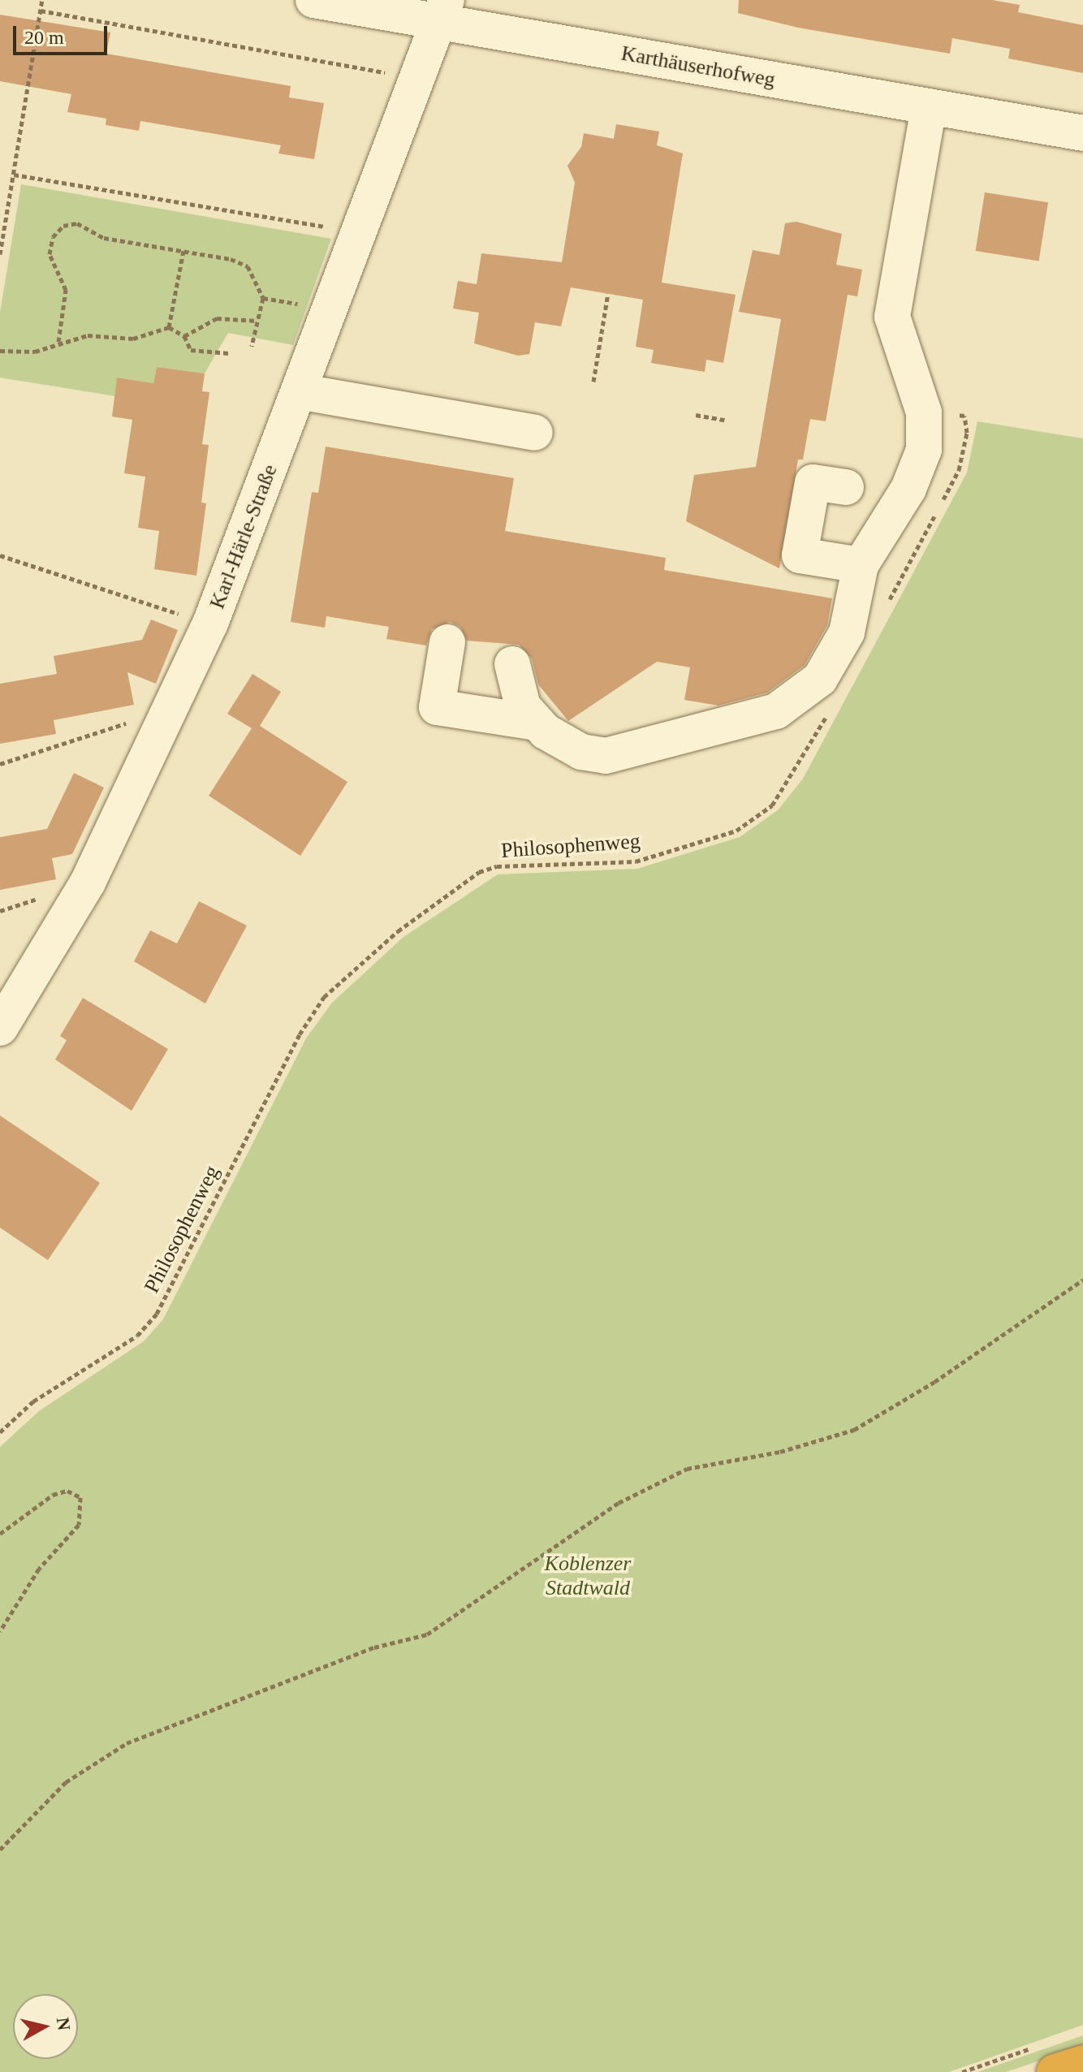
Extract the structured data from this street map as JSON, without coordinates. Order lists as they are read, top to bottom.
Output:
{
  "streets": {
    "street": ["Karthäuserhofweg", "Karl-Härle-Straße"],
    "path": ["Philosophenweg"]
  },
  "crossings": [
    ["Karthäuserhofweg", "Karl-Härle-Straße"]
  ],
  "parks": ["Koblenzer Stadtwald"],
  "scale_bar": "20 m",
  "north": "right"
}
